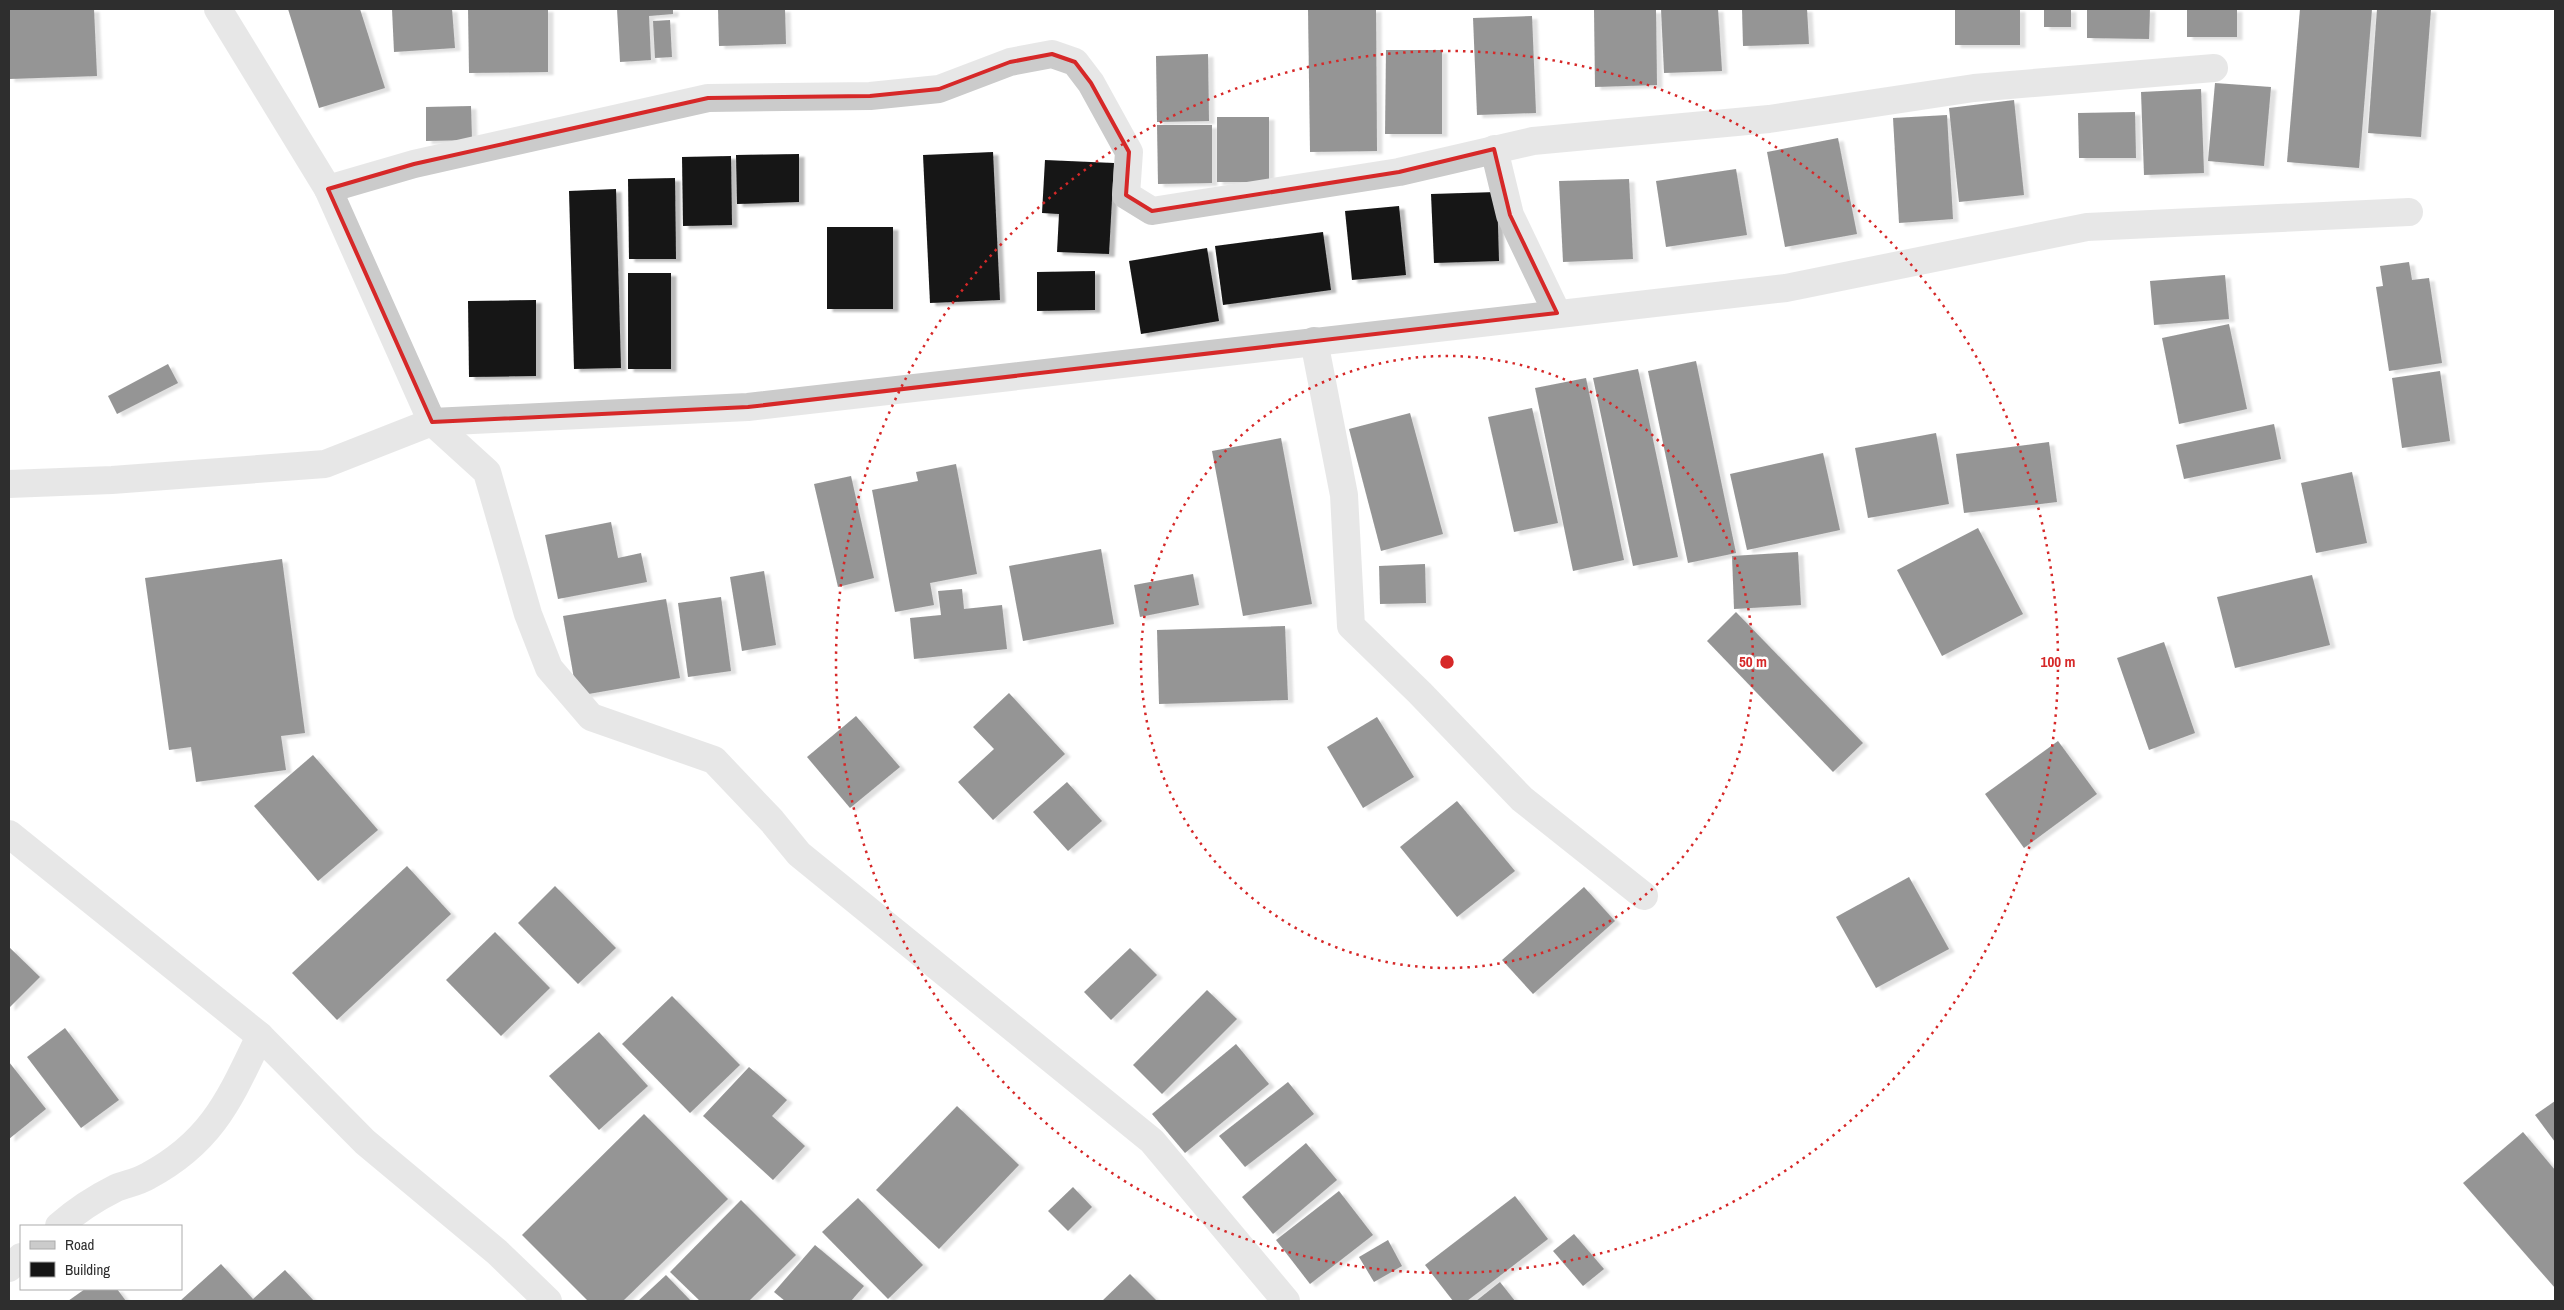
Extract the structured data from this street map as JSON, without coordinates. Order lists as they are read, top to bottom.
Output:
{
  "legend": ["Road", "Building"],
  "rings": ["50 m", "100 m"]
}
